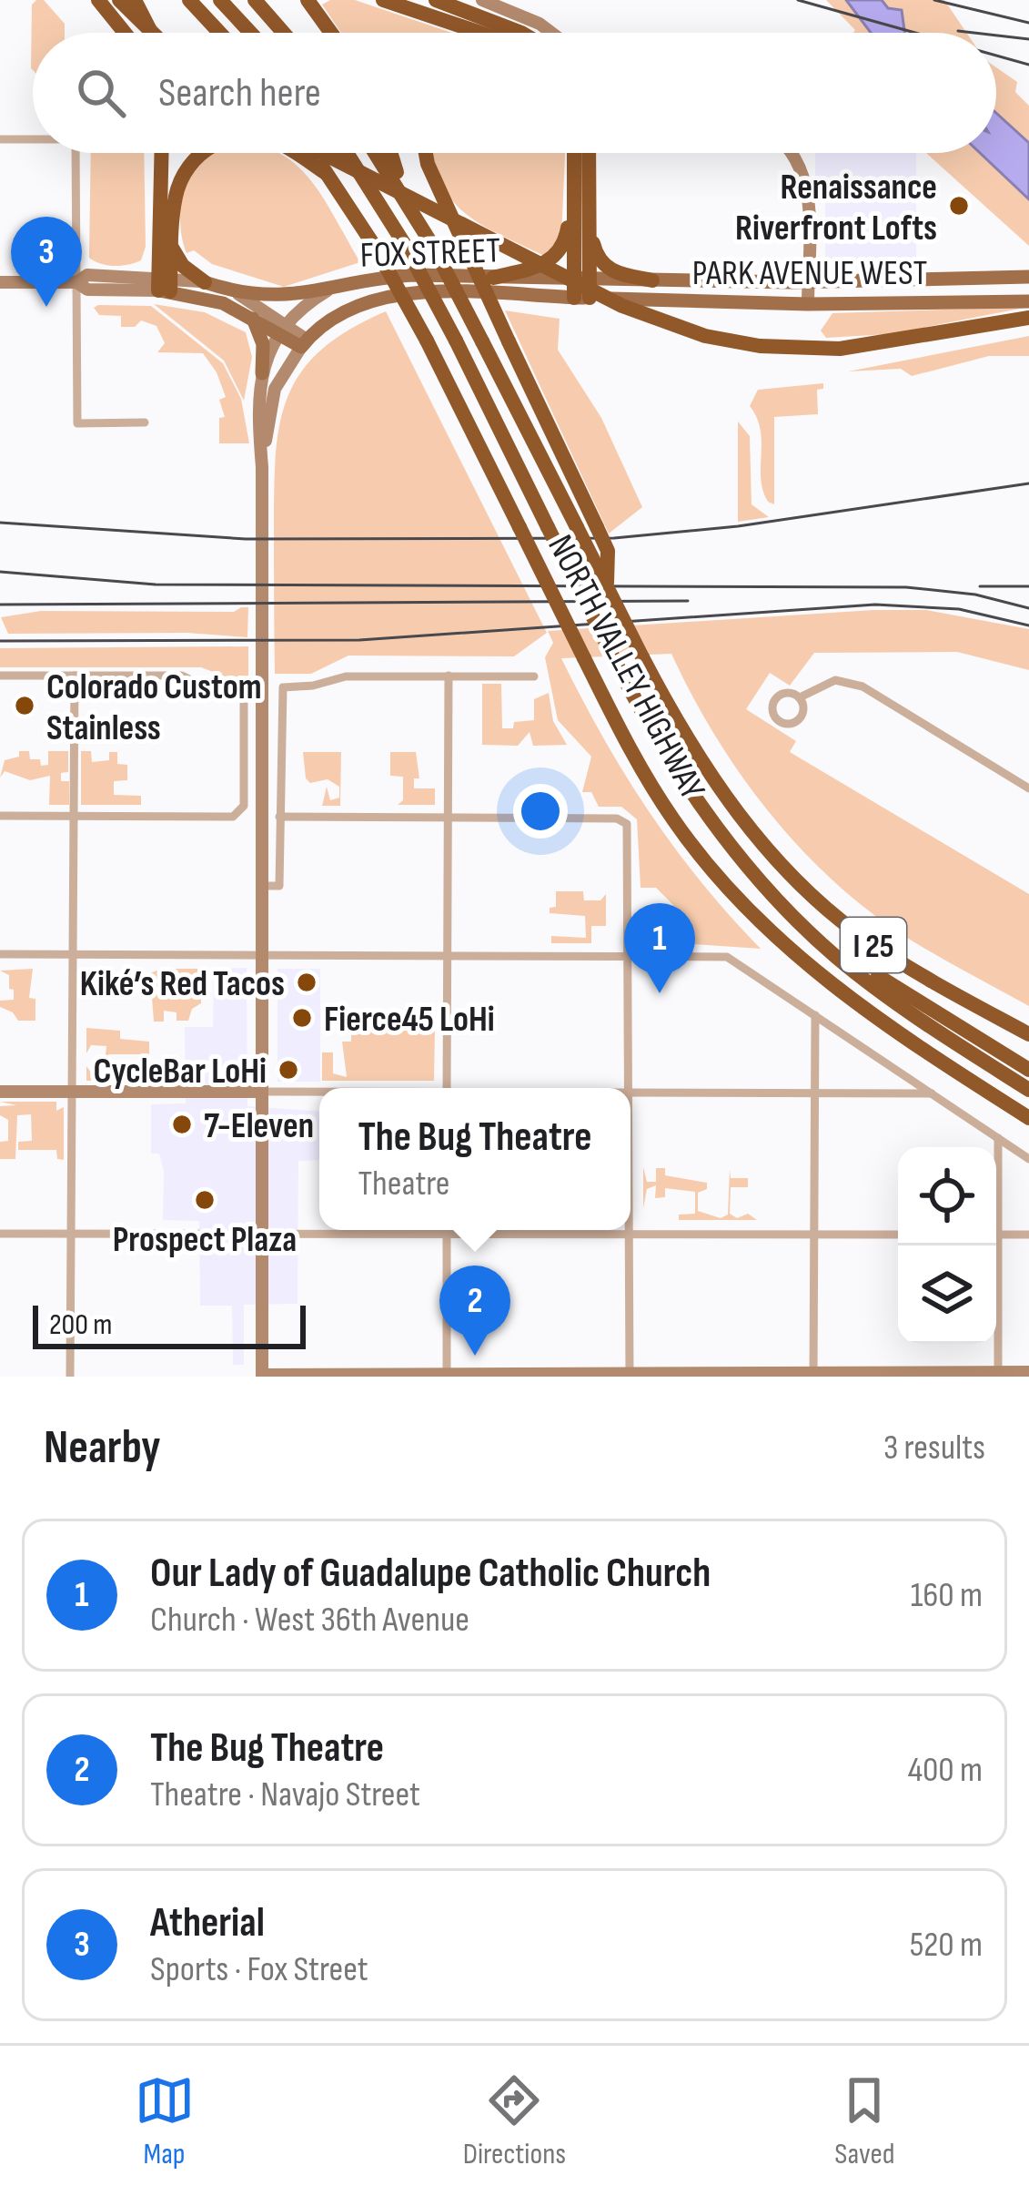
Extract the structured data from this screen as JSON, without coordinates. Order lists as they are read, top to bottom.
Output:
{
  "streets": {
    "highway": ["NORTH VALLEY HIGHWAY", "I 25"],
    "main road": ["FOX STREET", "PARK AVENUE WEST"]
  },
  "crossings": [
    ["FOX STREET", "PARK AVENUE WEST"]
  ],
  "places": [
    "Renaissance Riverfront Lofts",
    "Colorado Custom Stainless",
    "Kiké’s Red Tacos",
    "Fierce45 LoHi",
    "CycleBar LoHi",
    "7-Eleven",
    "Prospect Plaza"
  ],
  "scale_bar": "200 m",
  "page": {
    "search": "Search here",
    "pins": ["3", "1", "2"],
    "popup": ["The Bug Theatre", "Theatre"],
    "scale": "200 m",
    "heading": ["Nearby", "3 results"],
    "list": [
      {
        "mark": "1",
        "name": "Our Lady of Guadalupe Catholic Church",
        "note": "Church · West 36th Avenue",
        "value": "160 m"
      },
      {
        "mark": "2",
        "name": "The Bug Theatre",
        "note": "Theatre · Navajo Street",
        "value": "400 m"
      },
      {
        "mark": "3",
        "name": "Atherial",
        "note": "Sports · Fox Street",
        "value": "520 m"
      }
    ],
    "nav": ["Map", "Directions", "Saved"]
  }
}
